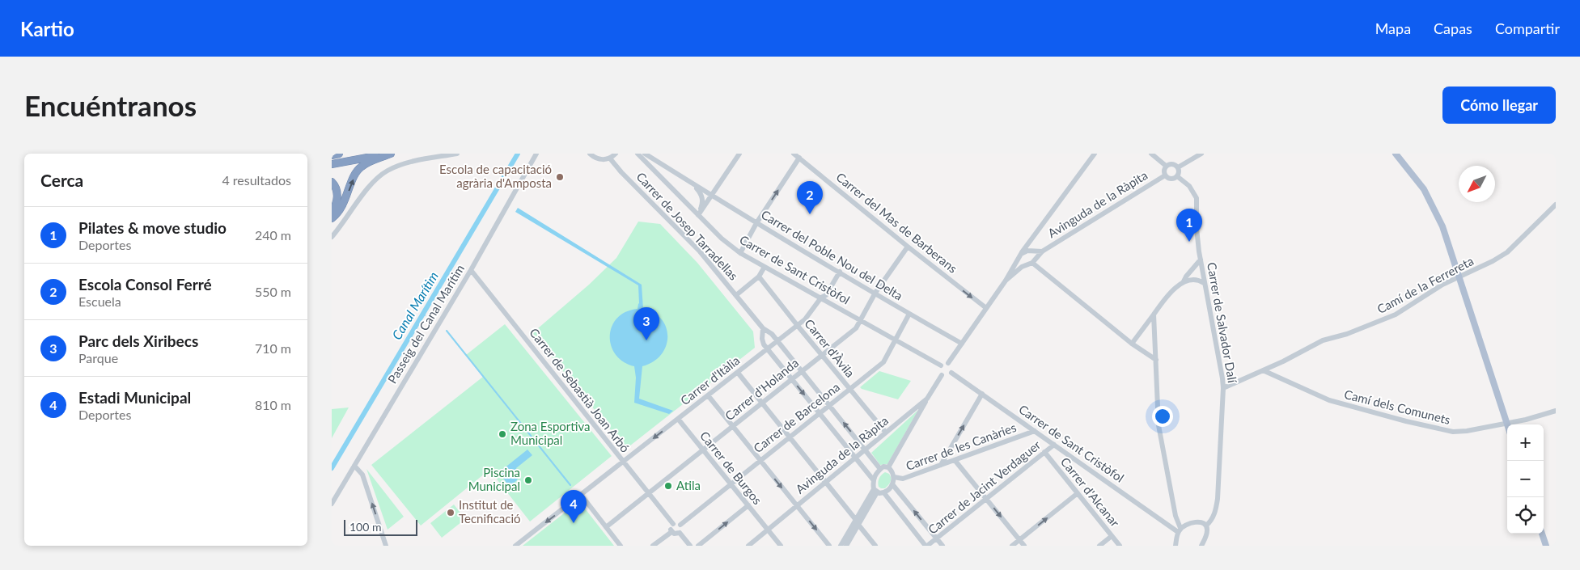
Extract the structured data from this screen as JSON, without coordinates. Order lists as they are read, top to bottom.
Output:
{
  "streets": {
    "street": [
      "Avinguda de la Ràpita",
      "Carrer del Mas de Barberans",
      "Carrer de Josep Tarradellas",
      "Carrer del Poble Nou del Delta",
      "Carrer de Sant Cristòfol",
      "Camí de la Ferrereta",
      "Carrer de Salvador Dalí",
      "Passeig del Canal Marítim",
      "Carrer d'Àvila",
      "Carrer d'Itàlia",
      "Carrer d'Holanda",
      "Carrer de Sebastià Joan Arbó",
      "Camí dels Comunets",
      "Carrer de Barcelona",
      "Carrer de les Canàries",
      "Carrer de Burgos",
      "Carrer de Jacint Verdaguer",
      "Carrer d'Alcanar"
    ]
  },
  "crossings": [
    ["Avinguda de la Ràpita", "Carrer de Josep Tarradellas"],
    ["Avinguda de la Ràpita", "Carrer de Sant Cristòfol"],
    ["Avinguda de la Ràpita", "Carrer de Salvador Dalí"],
    ["Avinguda de la Ràpita", "Carrer d'Àvila"],
    ["Avinguda de la Ràpita", "Carrer de Burgos"],
    ["Carrer del Mas de Barberans", "Carrer d'Holanda"],
    ["Carrer de Josep Tarradellas", "Carrer d'Itàlia"],
    ["Carrer de Josep Tarradellas", "Carrer d'Holanda"],
    ["Carrer de Josep Tarradellas", "Carrer de Barcelona"],
    ["Carrer de Josep Tarradellas", "Carrer de les Canàries"],
    ["Carrer del Poble Nou del Delta", "Carrer de Sant Cristòfol"],
    ["Carrer del Poble Nou del Delta", "Carrer d'Itàlia"],
    ["Carrer del Poble Nou del Delta", "Carrer d'Holanda"],
    ["Carrer del Poble Nou del Delta", "Carrer de Barcelona"],
    ["Carrer de Sant Cristòfol", "Carrer d'Itàlia"],
    ["Carrer de Sant Cristòfol", "Carrer d'Holanda"],
    ["Carrer de Sant Cristòfol", "Carrer de Barcelona"],
    ["Carrer de Sant Cristòfol", "Carrer de les Canàries"],
    ["Carrer de Sant Cristòfol", "Carrer de Jacint Verdaguer"],
    ["Camí de la Ferrereta", "Carrer de Salvador Dalí"],
    ["Camí de la Ferrereta", "Camí dels Comunets"],
    ["Passeig del Canal Marítim", "Carrer de Sebastià Joan Arbó"],
    ["Carrer d'Àvila", "Carrer d'Itàlia"],
    ["Carrer d'Àvila", "Carrer d'Holanda"],
    ["Carrer d'Àvila", "Carrer de Barcelona"],
    ["Carrer d'Itàlia", "Carrer de Sebastià Joan Arbó"],
    ["Carrer d'Itàlia", "Carrer de Burgos"],
    ["Carrer d'Holanda", "Carrer de Sebastià Joan Arbó"],
    ["Carrer d'Holanda", "Carrer de Burgos"],
    ["Carrer de Sebastià Joan Arbó", "Carrer de Barcelona"],
    ["Carrer de Barcelona", "Carrer de Burgos"],
    ["Carrer de Jacint Verdaguer", "Carrer d'Alcanar"]
  ],
  "one_way": ["Carrer del Mas de Barberans", "Carrer d'Itàlia"],
  "water": ["Canal Marítim"],
  "places": [
    "Escola de capacitació agrària d'Amposta",
    "Zona Esportiva Municipal",
    "Piscina Municipal",
    "Atila",
    "Institut de Tecnificació"
  ],
  "scale_bar": "100 m",
  "north": "bottom left",
  "page": {
    "header": "Kartio",
    "nav": ["Mapa", "Capas", "Compartir"],
    "buttons": "Cómo llegar",
    "title": "Encuéntranos",
    "heading": ["Cerca", "4 resultados"],
    "pins": [
      "2",
      "1",
      "3",
      "4"
    ],
    "list": [
      {
        "mark": "1",
        "name": "Pilates & move studio",
        "note": "Deportes",
        "value": "240 m"
      },
      {
        "mark": "2",
        "name": "Escola Consol Ferré",
        "note": "Escuela",
        "value": "550 m"
      },
      {
        "mark": "3",
        "name": "Parc dels Xiribecs",
        "note": "Parque",
        "value": "710 m"
      },
      {
        "mark": "4",
        "name": "Estadi Municipal",
        "note": "Deportes",
        "value": "810 m"
      }
    ],
    "map_buttons": ["+", "−"],
    "scale": "100 m"
  }
}
